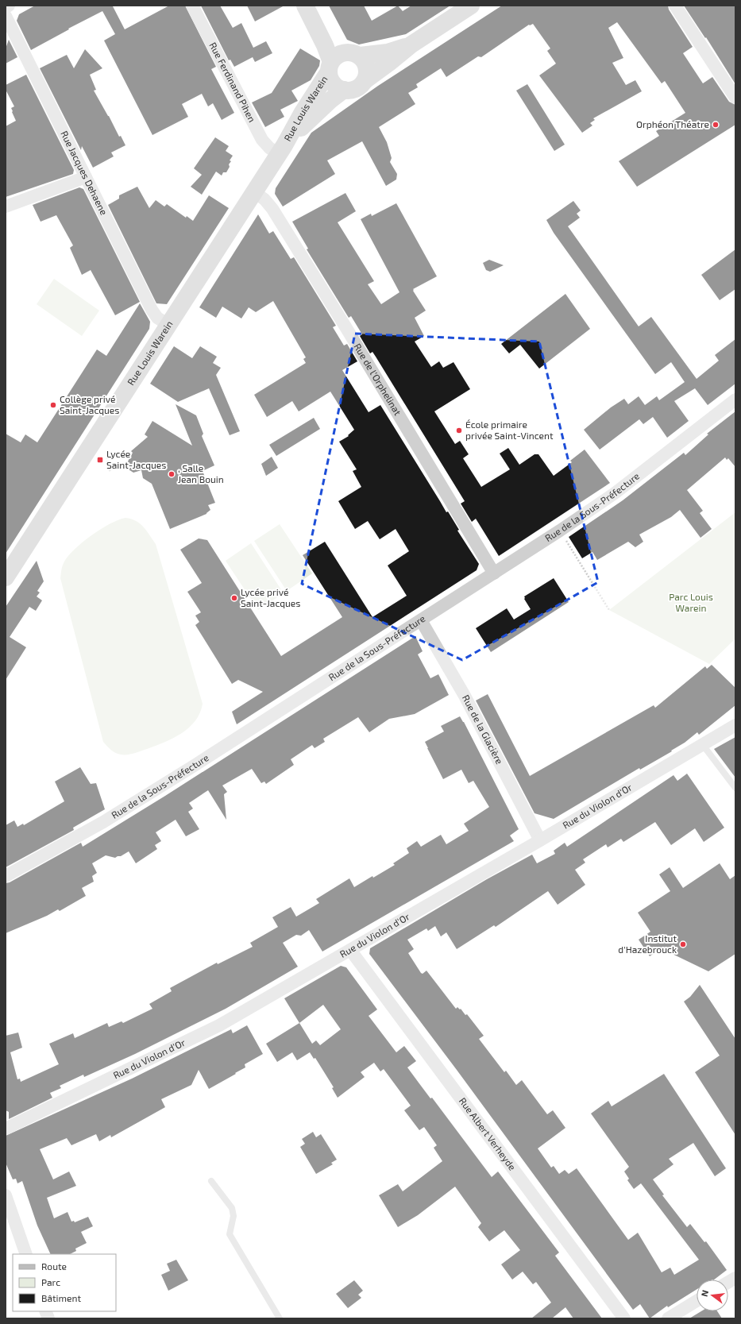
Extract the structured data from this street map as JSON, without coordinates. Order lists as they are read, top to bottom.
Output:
{
  "streets": {
    "main road": ["Rue Louis Warein"],
    "street": [
      "Rue Ferdinand Pihen",
      "Rue Jacques Dehaene",
      "Rue de l'Orphelinat",
      "Rue de la Sous-Préfecture",
      "Rue de la Glacière",
      "Rue du Violon d'Or",
      "Rue Albert Verheyde"
    ]
  },
  "crossings": [
    ["Rue Ferdinand Pihen", "Rue Louis Warein"],
    ["Rue Louis Warein", "Rue Jacques Dehaene"],
    ["Rue Louis Warein", "Rue de l'Orphelinat"],
    ["Rue de l'Orphelinat", "Rue de la Sous-Préfecture"],
    ["Rue de la Sous-Préfecture", "Rue de la Glacière"],
    ["Rue de la Glacière", "Rue du Violon d'Or"],
    ["Rue du Violon d'Or", "Rue Albert Verheyde"]
  ],
  "parks": ["Parc Louis Warein"],
  "places": {
    "other": [
      "Orphéon Théatre",
      "Collège privé Saint-Jacques",
      "École primaire privée Saint-Vincent",
      ", Salle Jean Bouin",
      "Lycée privé Saint-Jacques",
      "Institut d'Hazebrouck"
    ],
    "transit": ["Lycée Saint-Jacques"]
  },
  "legend": ["Route", "Parc", "Bâtiment"],
  "north": "left"
}
